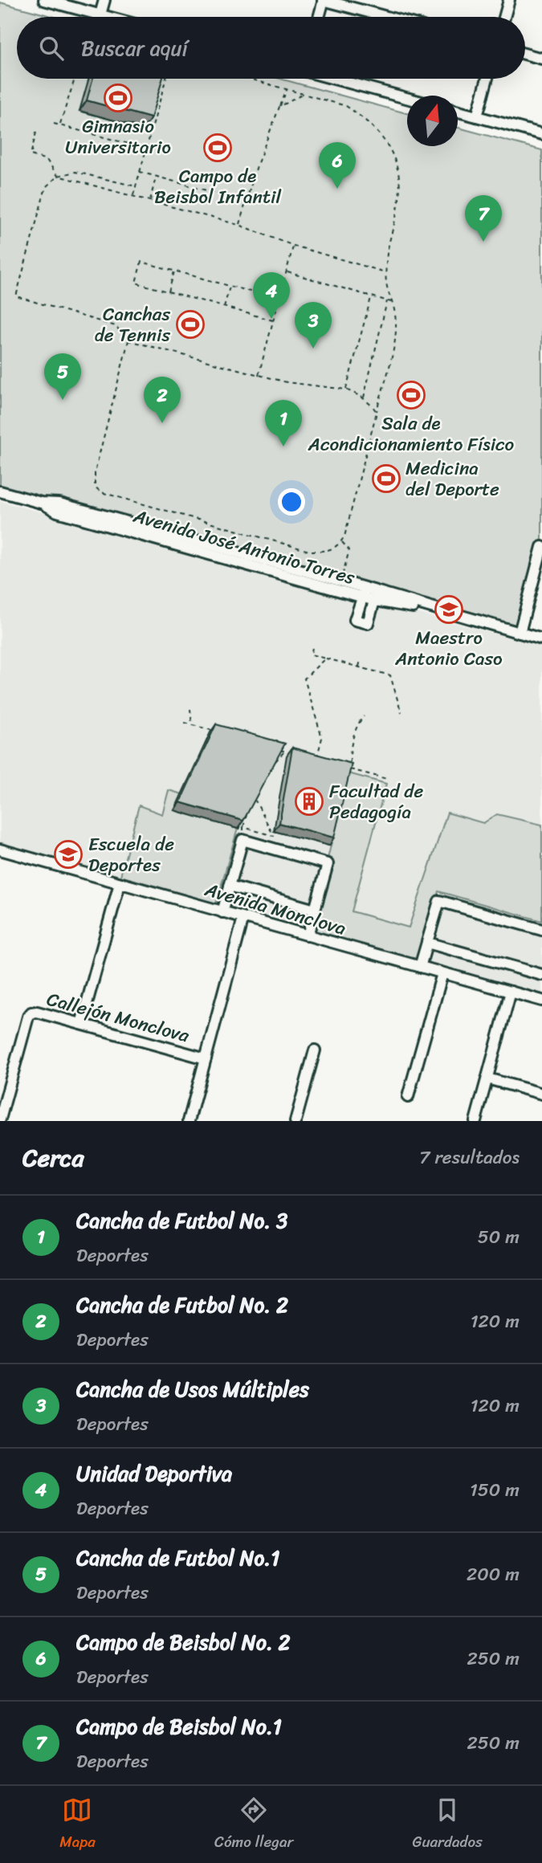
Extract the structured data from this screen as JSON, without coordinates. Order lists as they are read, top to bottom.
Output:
{
  "streets": {
    "street": ["Avenida José Antonio Torres", "Avenida Monclova", "Callejón Monclova"]
  },
  "places": {
    "sports": [
      "Gimnasio Universitario",
      "Campo de Beisbol Infantil",
      "Canchas de Tennis",
      "Sala de Acondicionamiento Físico",
      "Medicina del Deporte"
    ],
    "school or university": ["Maestro Antonio Caso", "Escuela de Deportes"],
    "building": ["Facultad de Pedagogía"]
  },
  "north": "top",
  "page": {
    "search": "Buscar aquí",
    "pins": [
      "6",
      "7",
      "4",
      "3",
      "5",
      "2",
      "1"
    ],
    "heading": ["Cerca", "7 resultados"],
    "list": [
      {
        "mark": "1",
        "name": "Cancha de Futbol No. 3",
        "note": "Deportes",
        "value": "50 m"
      },
      {
        "mark": "2",
        "name": "Cancha de Futbol No. 2",
        "note": "Deportes",
        "value": "120 m"
      },
      {
        "mark": "3",
        "name": "Cancha de Usos Múltiples",
        "note": "Deportes",
        "value": "120 m"
      },
      {
        "mark": "4",
        "name": "Unidad Deportiva",
        "note": "Deportes",
        "value": "150 m"
      },
      {
        "mark": "5",
        "name": "Cancha de Futbol No.1",
        "note": "Deportes",
        "value": "200 m"
      },
      {
        "mark": "6",
        "name": "Campo de Beisbol No. 2",
        "note": "Deportes",
        "value": "250 m"
      },
      {
        "mark": "7",
        "name": "Campo de Beisbol No.1",
        "note": "Deportes",
        "value": "250 m"
      }
    ],
    "nav": ["Mapa", "Cómo llegar", "Guardados"]
  }
}
